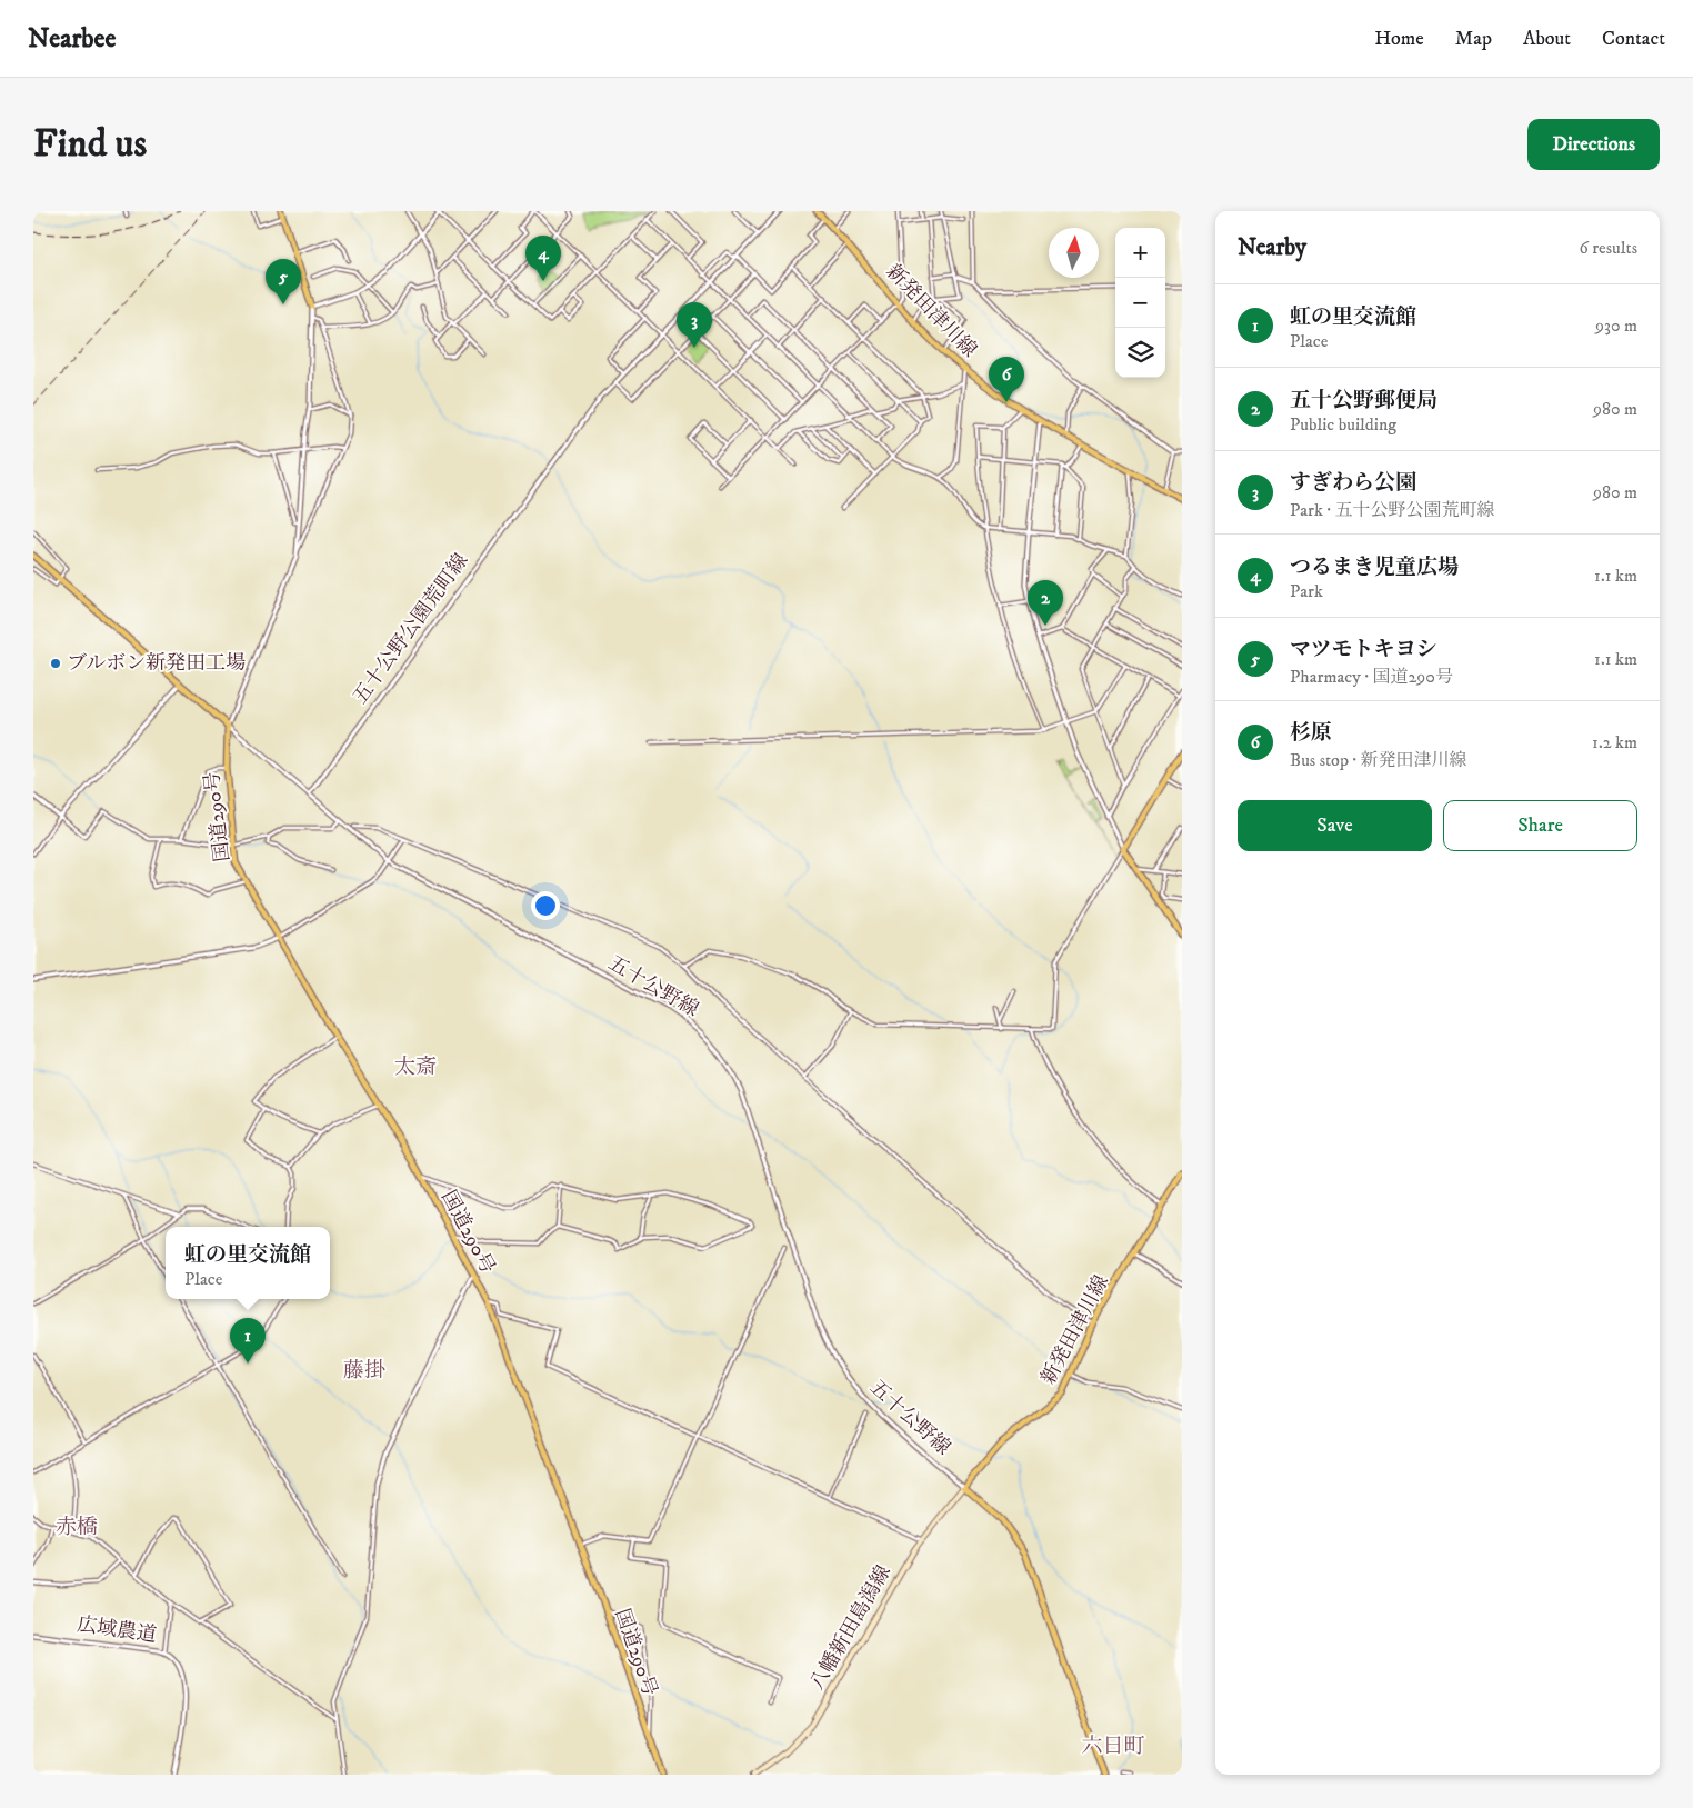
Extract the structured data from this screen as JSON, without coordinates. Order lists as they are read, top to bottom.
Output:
{
  "streets": {
    "main road": ["新発田津川線", "国道290号", "八幡新田島潟線"],
    "street": ["五十公野公園荒町線", "五十公野線", "広域農道"]
  },
  "crossings": [
    ["新発田津川線", "五十公野線"],
    ["新発田津川線", "八幡新田島潟線"],
    ["五十公野公園荒町線", "五十公野線"],
    ["国道290号", "五十公野線"],
    ["五十公野線", "八幡新田島潟線"]
  ],
  "districts": [
    "太斎",
    "藤掛",
    "赤橋",
    "六日町"
  ],
  "places": ["ブルボン新発田工場"],
  "north": "top",
  "page": {
    "header": "Nearbee",
    "nav": [
      "Home",
      "Map",
      "About",
      "Contact"
    ],
    "buttons": [
      "Directions",
      ["Save", "Share"]
    ],
    "title": "Find us",
    "heading": ["Nearby", "6 results"],
    "map_buttons": ["+", "−"],
    "pins": [
      "4",
      "5",
      "3",
      "6",
      "2",
      "1"
    ],
    "list": [
      {
        "mark": "1",
        "name": "虹の里交流館",
        "note": "Place",
        "value": "930 m"
      },
      {
        "mark": "2",
        "name": "五十公野郵便局",
        "note": "Public building",
        "value": "980 m"
      },
      {
        "mark": "3",
        "name": "すぎわら公園",
        "note": "Park · 五十公野公園荒町線",
        "value": "980 m"
      },
      {
        "mark": "4",
        "name": "つるまき児童広場",
        "note": "Park",
        "value": "1.1 km"
      },
      {
        "mark": "5",
        "name": "マツモトキヨシ",
        "note": "Pharmacy · 国道290号",
        "value": "1.1 km"
      },
      {
        "mark": "6",
        "name": "杉原",
        "note": "Bus stop · 新発田津川線",
        "value": "1.2 km"
      }
    ],
    "popup": ["虹の里交流館", "Place"]
  }
}
